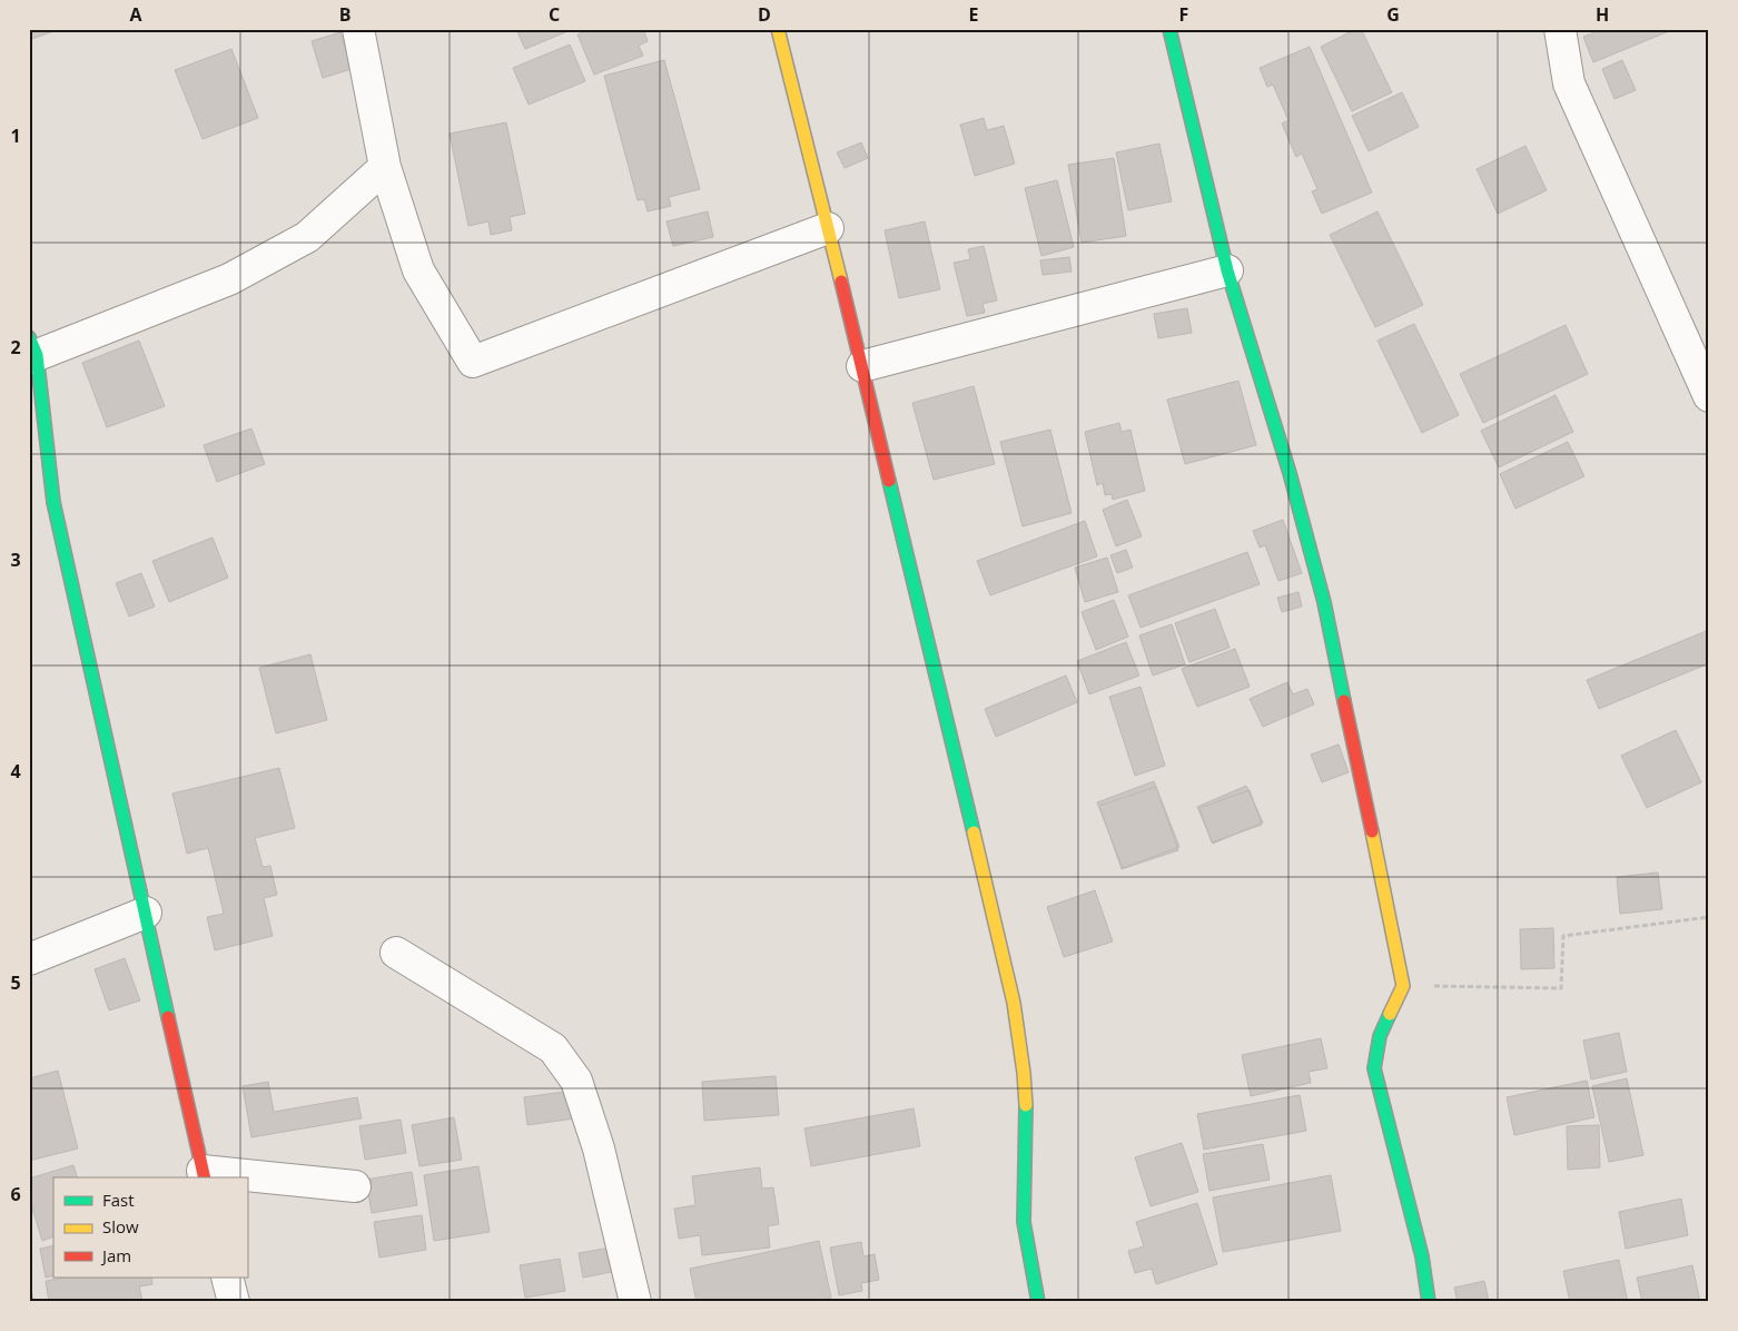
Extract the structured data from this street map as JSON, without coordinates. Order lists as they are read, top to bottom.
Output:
{
  "legend": ["Fast", "Slow", "Jam"],
  "grid": {
    "columns": [
      "A",
      "B",
      "C",
      "D",
      "E",
      "F",
      "G",
      "H"
    ],
    "rows": [
      "1",
      "2",
      "3",
      "4",
      "5",
      "6"
    ]
  }
}
